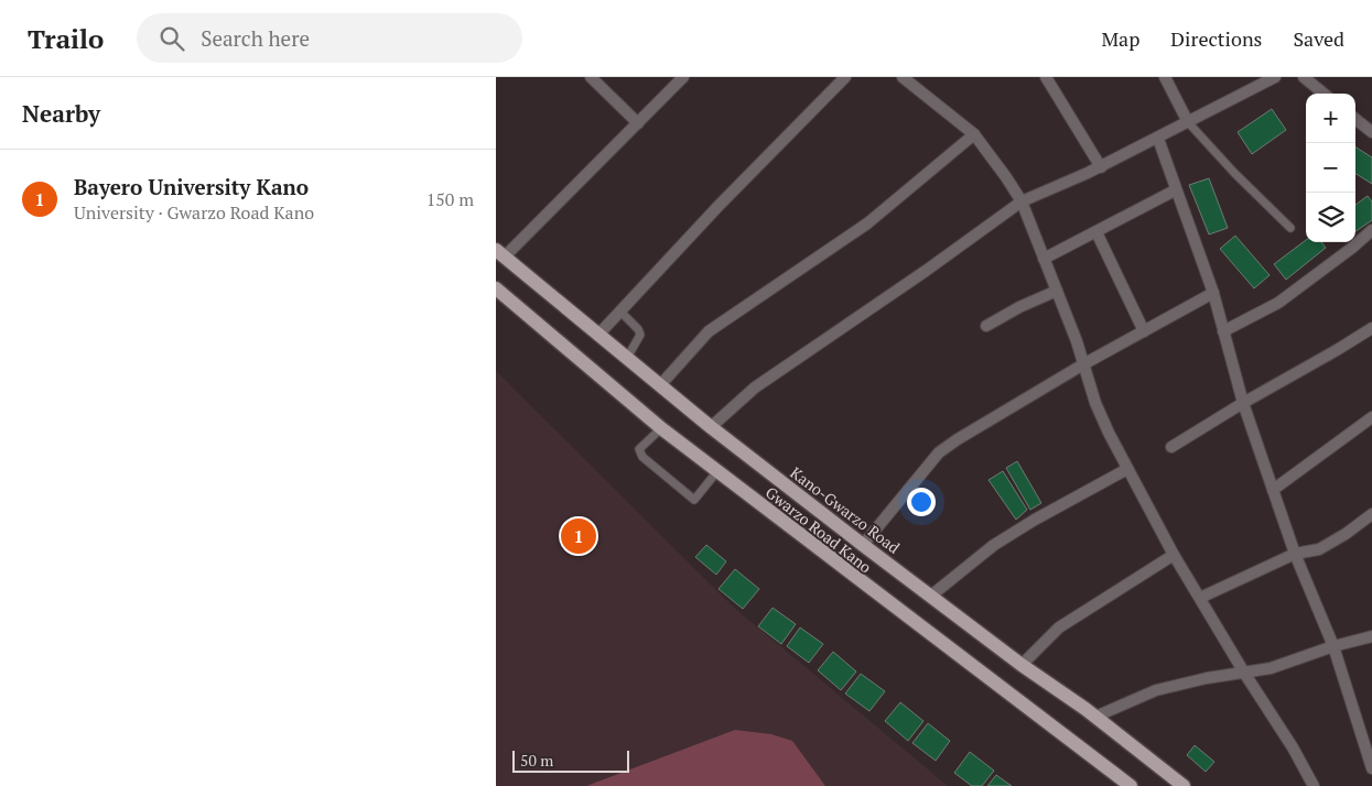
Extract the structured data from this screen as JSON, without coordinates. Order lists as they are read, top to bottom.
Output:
{
  "streets": {
    "main road": ["Kano-Gwarzo Road", "Gwarzo Road Kano"]
  },
  "scale_bar": "50 m",
  "page": {
    "header": "Trailo",
    "search": "Search here",
    "nav": ["Map", "Directions", "Saved"],
    "heading": "Nearby",
    "map_buttons": ["+", "−"],
    "list": [
      {
        "mark": "1",
        "name": "Bayero University Kano",
        "note": "University · Gwarzo Road Kano",
        "value": "150 m"
      }
    ],
    "pins": "1",
    "scale": "50 m"
  }
}
